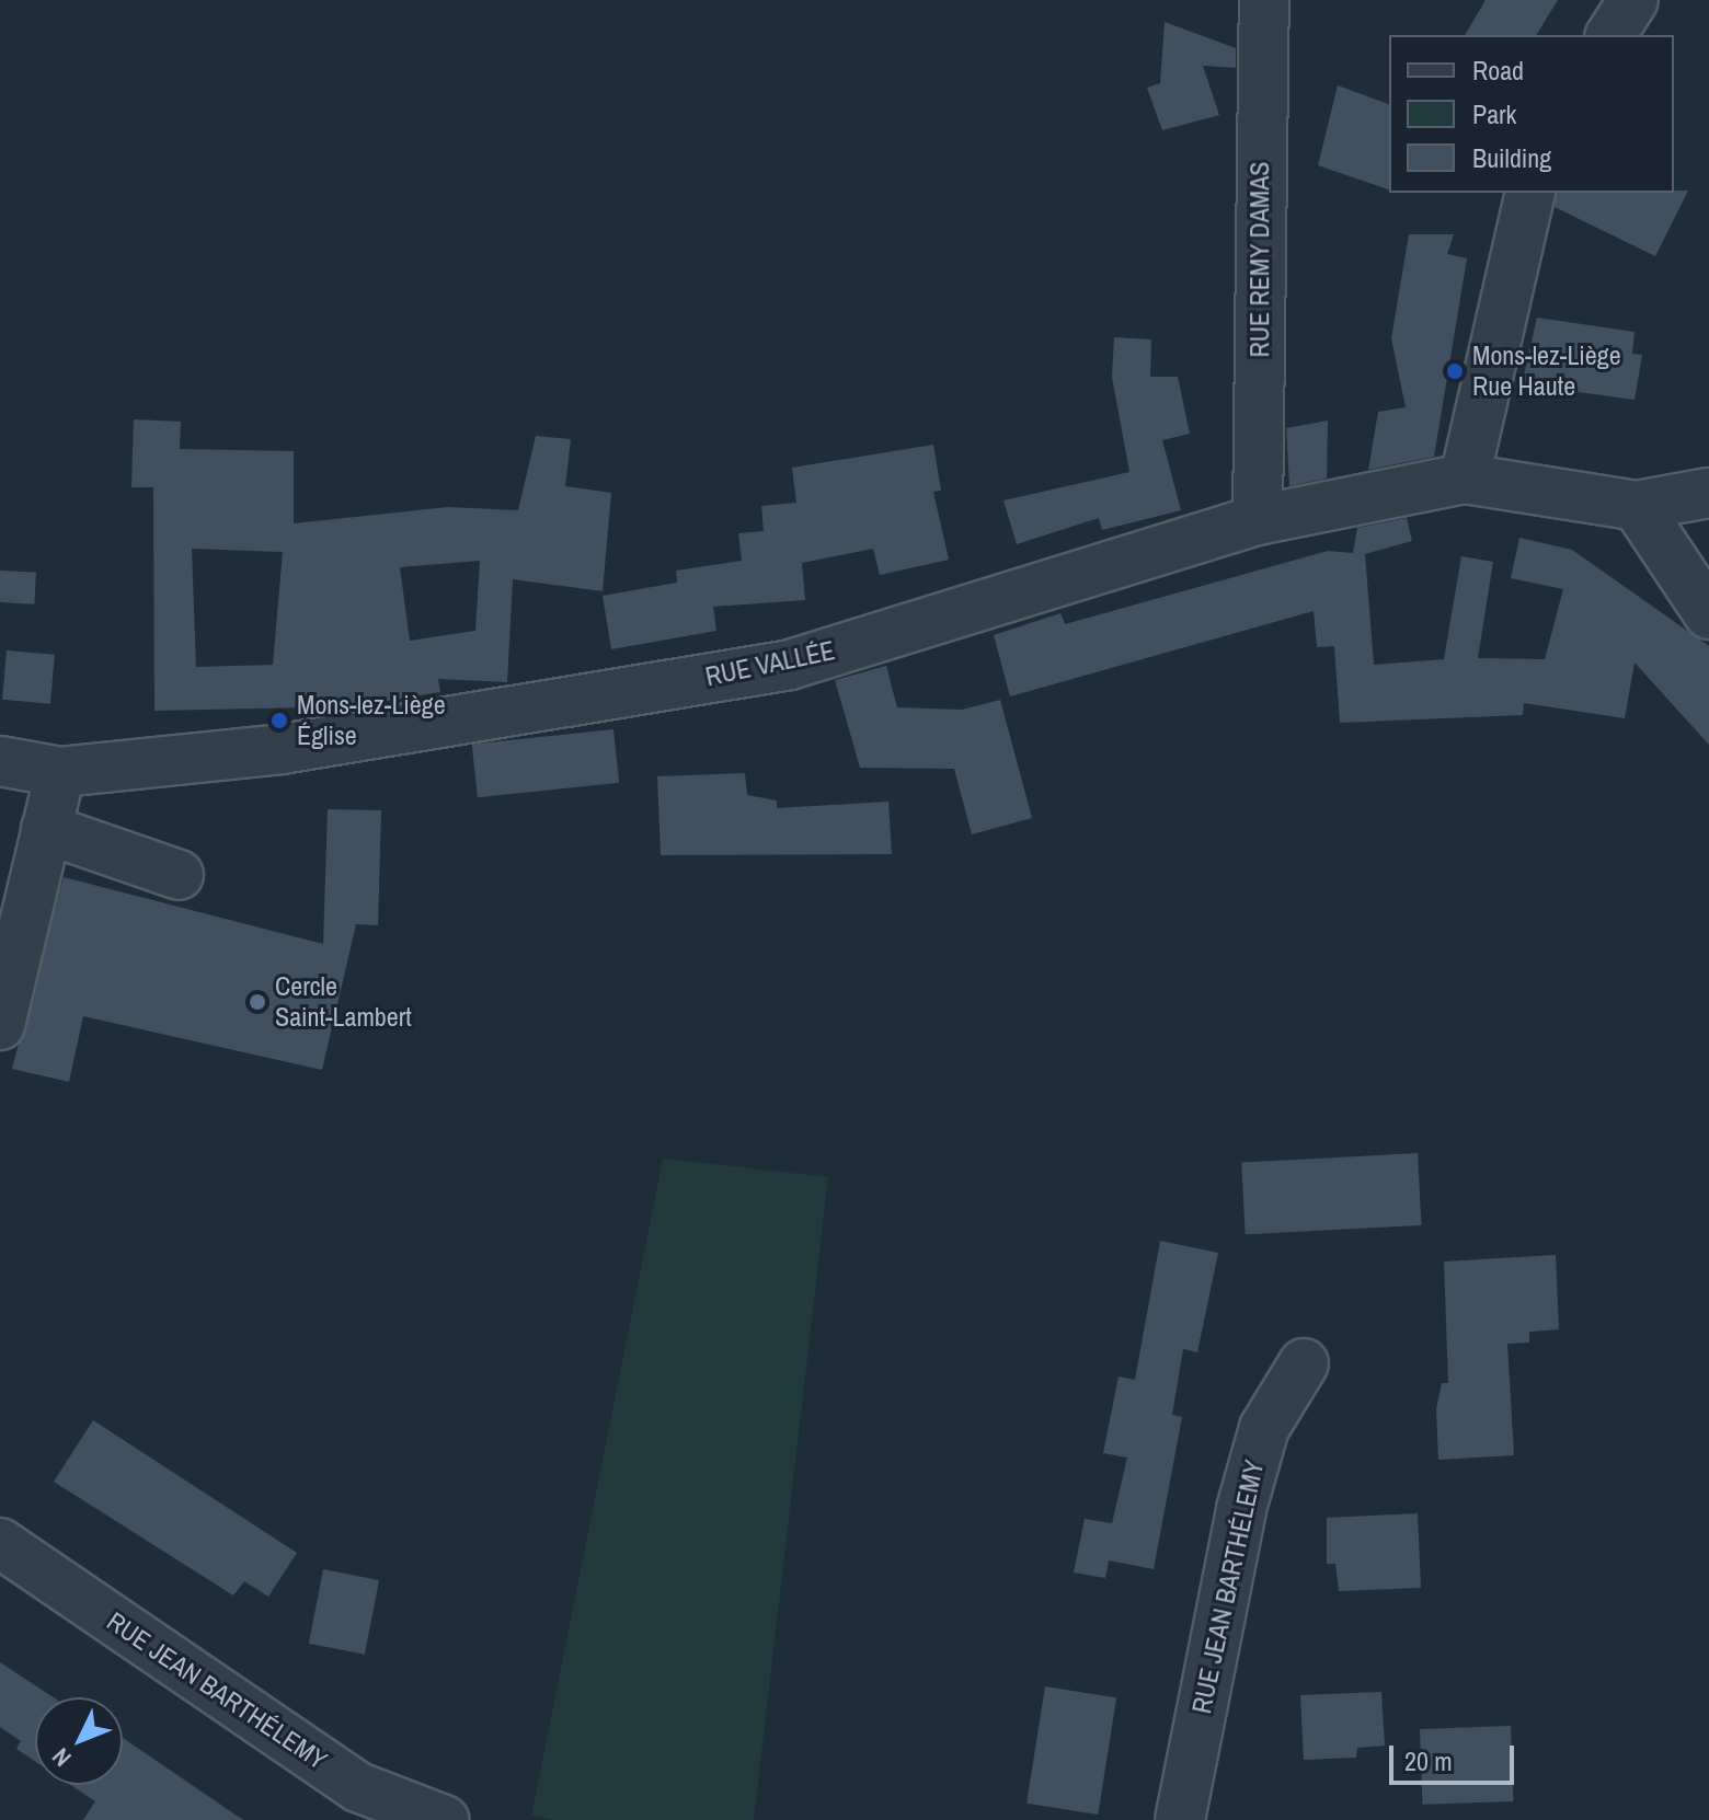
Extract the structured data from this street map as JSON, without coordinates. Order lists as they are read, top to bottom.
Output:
{
  "streets": {
    "street": ["RUE REMY DAMAS", "RUE VALLÉE", "RUE JEAN BARTHÉLEMY"]
  },
  "crossings": [
    ["RUE REMY DAMAS", "RUE VALLÉE"]
  ],
  "places": ["Mons-lez-Liège Rue Haute", "Mons-lez-Liège Église", "Cercle Saint-Lambert"],
  "legend": ["Road", "Park", "Building"],
  "scale_bar": "20 m",
  "north": "bottom left"
}
